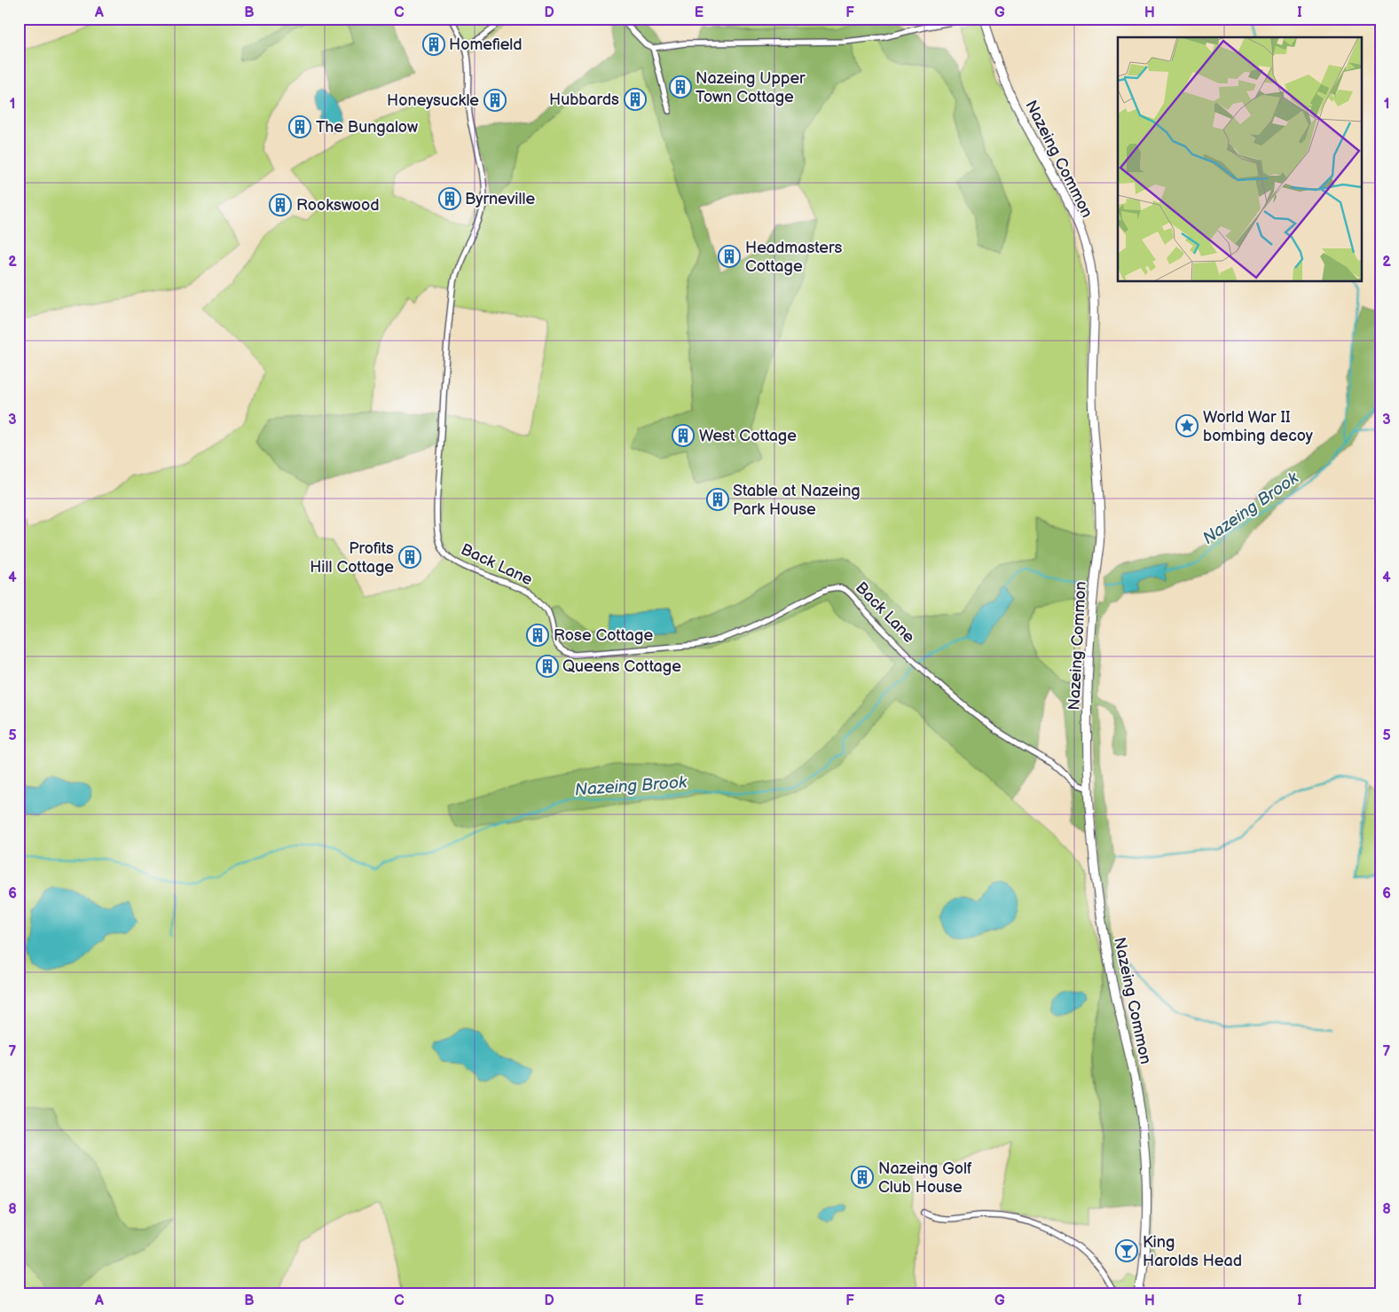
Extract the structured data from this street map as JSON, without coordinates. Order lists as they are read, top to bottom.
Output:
{
  "streets": {
    "street": ["Nazeing Common", "Back Lane"]
  },
  "crossings": [
    ["Nazeing Common", "Back Lane"]
  ],
  "water": ["Nazeing Brook"],
  "places": {
    "building": [
      "Homefield",
      "Nazeing Upper Town Cottage",
      "Hubbards",
      "Honeysuckle",
      "The Bungalow",
      "Byrneville",
      "Rookswood",
      "Headmasters Cottage",
      "West Cottage",
      "Stable at Nazeing Park House",
      "Profits Hill Cottage",
      "Rose Cottage",
      "Queens Cottage",
      "Nazeing Golf Club House"
    ],
    "place": ["World War II bombing decoy"],
    "bar": ["King Harolds Head"]
  },
  "grid": {
    "columns": [
      "A",
      "B",
      "C",
      "D",
      "E",
      "F",
      "G",
      "H",
      "I"
    ],
    "rows": [
      "1",
      "2",
      "3",
      "4",
      "5",
      "6",
      "7",
      "8"
    ]
  }
}
